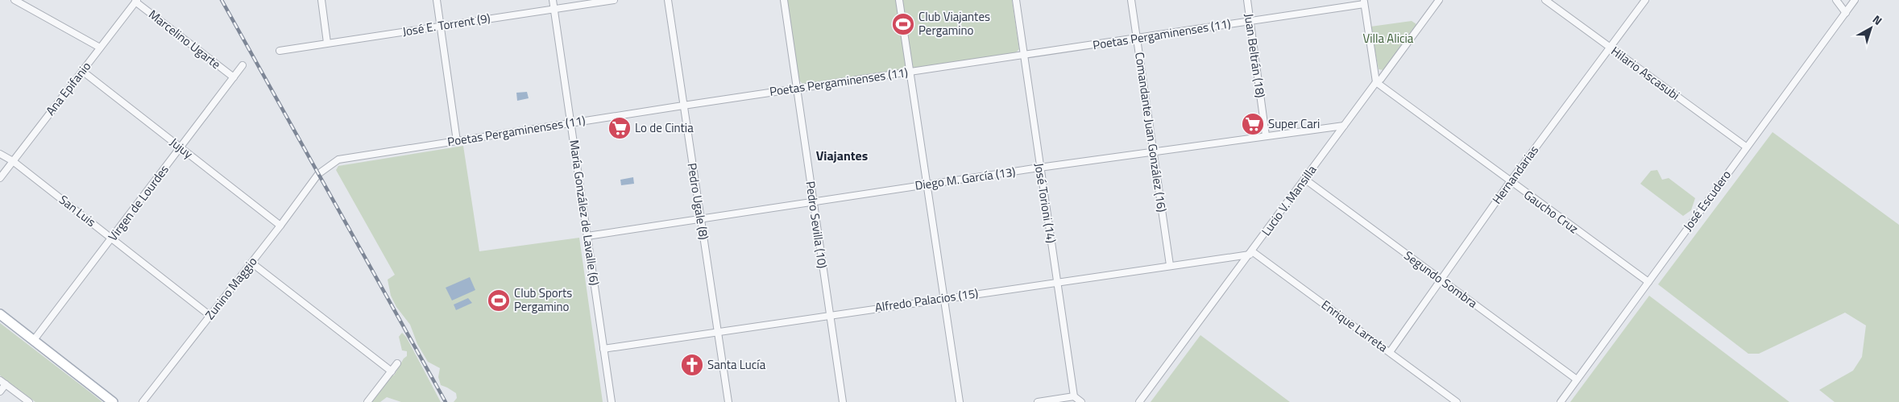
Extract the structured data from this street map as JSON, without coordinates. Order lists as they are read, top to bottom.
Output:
{
  "streets": {
    "street": [
      "José E. Torrent (9)",
      "Poetas Pergaminenses (11)",
      "Marcelino Ugarte",
      "Juan Beltrán (18)",
      "Hilario Ascasubi",
      "Ana Epifanio",
      "Comandante Juan González (16)",
      "Jujuy",
      "Hernandarias",
      "Diego M. García (13)",
      "Lucio V. Mansilla",
      "José Escudero",
      "Pedro Ugale (8)",
      "Virgen de Lourdes",
      "José Torioni (14)",
      "San Luis",
      "Gaucho Cruz",
      "María González de Lavalle (6)",
      "Pedro Sevilla (10)",
      "Segundo Sombra",
      "Zunino Maggio",
      "Alfredo Palacios (15)",
      "Enrique Larreta"
    ]
  },
  "crossings": [
    ["José E. Torrent (9)", "María González de Lavalle (6)"],
    ["Poetas Pergaminenses (11)", "Juan Beltrán (18)"],
    ["Poetas Pergaminenses (11)", "Comandante Juan González (16)"],
    ["Poetas Pergaminenses (11)", "Pedro Ugale (8)"],
    ["Poetas Pergaminenses (11)", "José Torioni (14)"],
    ["Poetas Pergaminenses (11)", "María González de Lavalle (6)"],
    ["Poetas Pergaminenses (11)", "Pedro Sevilla (10)"],
    ["Poetas Pergaminenses (11)", "Zunino Maggio"],
    ["Marcelino Ugarte", "Ana Epifanio"],
    ["Marcelino Ugarte", "Virgen de Lourdes"],
    ["Juan Beltrán (18)", "Diego M. García (13)"],
    ["Hilario Ascasubi", "Hernandarias"],
    ["Hilario Ascasubi", "José Escudero"],
    ["Ana Epifanio", "Jujuy"],
    ["Ana Epifanio", "San Luis"],
    ["Comandante Juan González (16)", "Diego M. García (13)"],
    ["Comandante Juan González (16)", "Alfredo Palacios (15)"],
    ["Jujuy", "Virgen de Lourdes"],
    ["Jujuy", "Zunino Maggio"],
    ["Hernandarias", "Gaucho Cruz"],
    ["Hernandarias", "Segundo Sombra"],
    ["Hernandarias", "Enrique Larreta"],
    ["Diego M. García (13)", "Lucio V. Mansilla"],
    ["Diego M. García (13)", "Pedro Ugale (8)"],
    ["Diego M. García (13)", "José Torioni (14)"],
    ["Diego M. García (13)", "María González de Lavalle (6)"],
    ["Diego M. García (13)", "Pedro Sevilla (10)"],
    ["Lucio V. Mansilla", "Gaucho Cruz"],
    ["Lucio V. Mansilla", "Segundo Sombra"],
    ["Lucio V. Mansilla", "Alfredo Palacios (15)"],
    ["Lucio V. Mansilla", "Enrique Larreta"],
    ["José Escudero", "Gaucho Cruz"],
    ["José Escudero", "Segundo Sombra"],
    ["Pedro Ugale (8)", "Alfredo Palacios (15)"],
    ["Virgen de Lourdes", "San Luis"],
    ["José Torioni (14)", "Alfredo Palacios (15)"],
    ["San Luis", "Zunino Maggio"],
    ["María González de Lavalle (6)", "Alfredo Palacios (15)"],
    ["Pedro Sevilla (10)", "Alfredo Palacios (15)"],
    ["Alfredo Palacios (15)", "Enrique Larreta"]
  ],
  "districts": ["Viajantes"],
  "parks": ["Villa Alicia"],
  "places": {
    "sports": ["Club Viajantes Pergamino", "Club Sports Pergamino"],
    "supermarket": ["Super Cari", "Lo de Cintia"],
    "church": ["Santa Lucía"]
  },
  "north": "top right"
}
